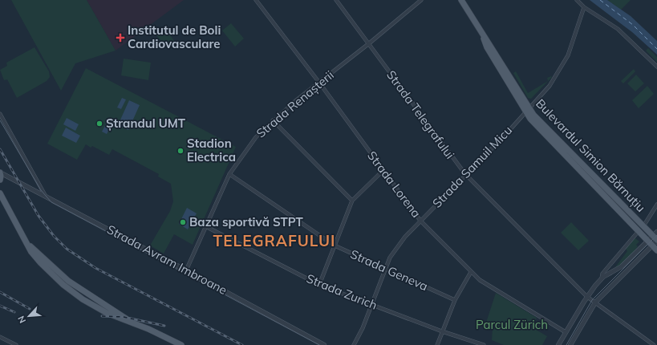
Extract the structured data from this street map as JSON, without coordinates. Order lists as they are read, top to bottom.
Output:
{
  "streets": {
    "main road": ["Bulevardul Simion Bărnuțiu"],
    "street": [
      "Strada Renașterii",
      "Strada Telegrafului",
      "Strada Samuil Micu",
      "Strada Lorena",
      "Strada Avram Imbroane",
      "Strada Geneva",
      "Strada Zurich"
    ]
  },
  "crossings": [
    ["Strada Renașterii", "Strada Telegrafului"],
    ["Strada Renașterii", "Strada Lorena"],
    ["Strada Renașterii", "Strada Avram Imbroane"],
    ["Strada Renașterii", "Strada Geneva"],
    ["Strada Renașterii", "Strada Zurich"],
    ["Strada Telegrafului", "Strada Samuil Micu"],
    ["Bulevardul Simion Bărnuțiu", "Strada Samuil Micu"],
    ["Strada Samuil Micu", "Strada Lorena"],
    ["Strada Samuil Micu", "Strada Geneva"],
    ["Strada Samuil Micu", "Strada Zurich"]
  ],
  "districts": ["TELEGRAFULUI"],
  "parks": ["Parcul Zürich"],
  "places": {
    "health": ["Institutul de Boli Cardiovasculare"],
    "other": ["Ștrandul UMT", "Stadion Electrica", "Baza sportivă STPT"]
  },
  "north": "bottom left"
}
